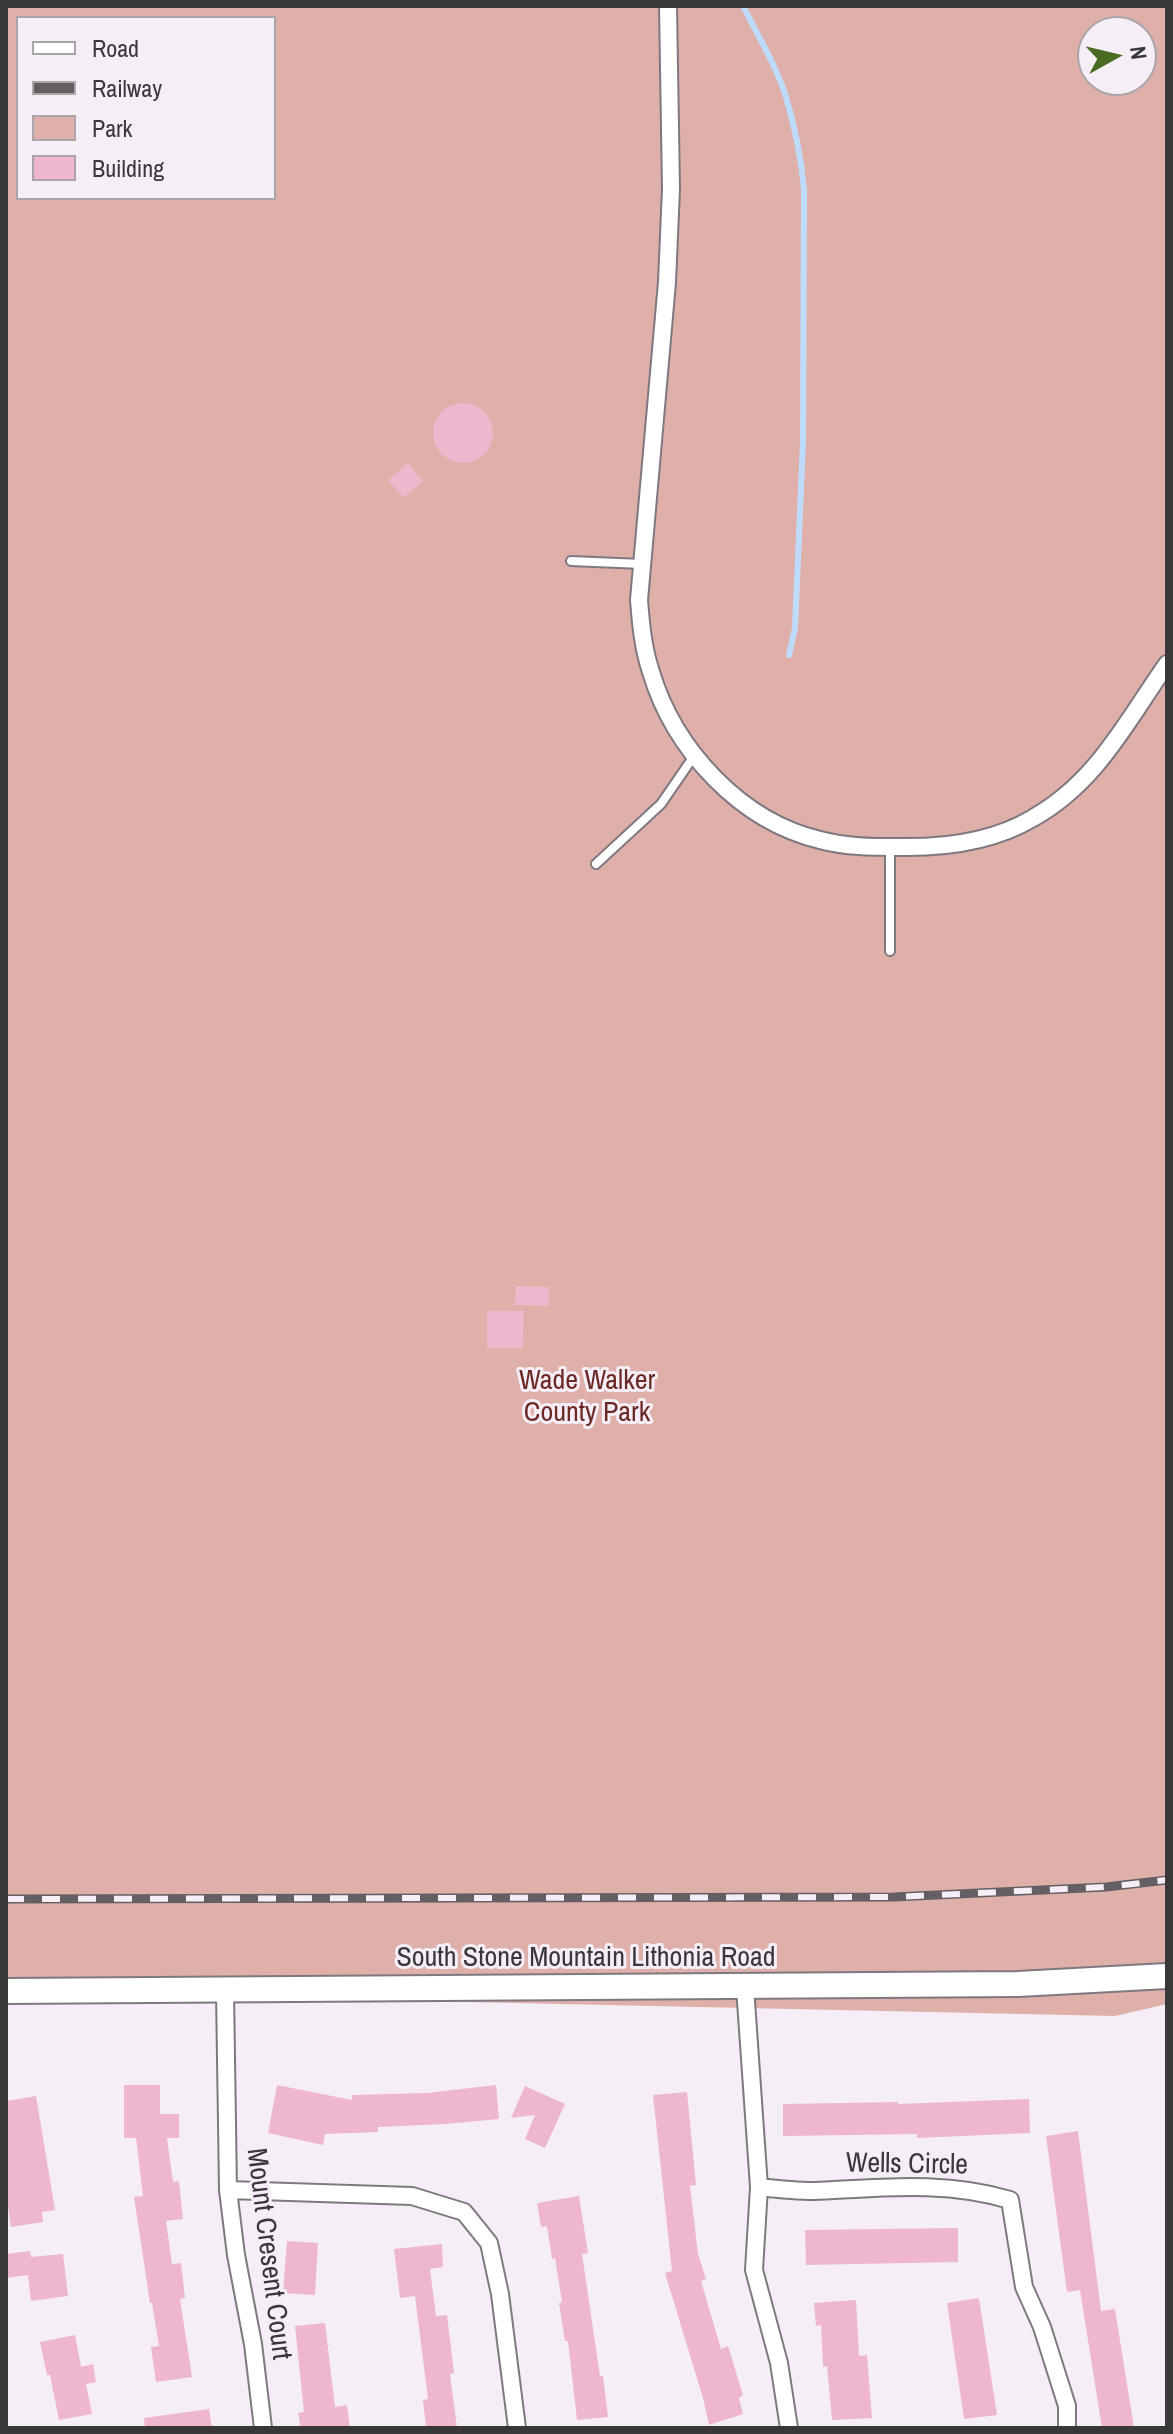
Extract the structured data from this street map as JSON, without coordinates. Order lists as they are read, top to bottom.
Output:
{
  "streets": {
    "main road": ["South Stone Mountain Lithonia Road"],
    "street": ["Wells Circle", "Mount Cresent Court"]
  },
  "crossings": [
    ["South Stone Mountain Lithonia Road", "Mount Cresent Court"]
  ],
  "parks": ["Wade Walker County Park"],
  "legend": [
    "Road",
    "Railway",
    "Park",
    "Building"
  ],
  "north": "right"
}
